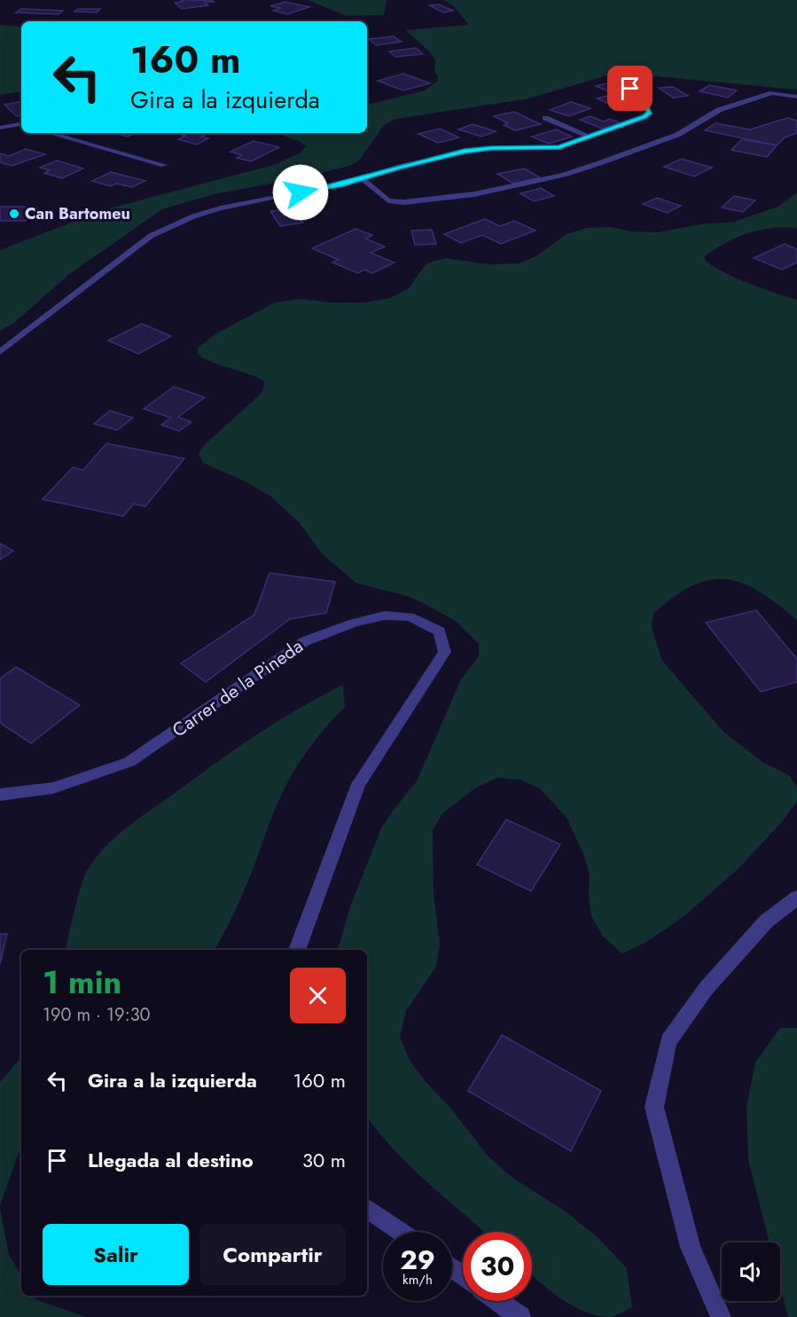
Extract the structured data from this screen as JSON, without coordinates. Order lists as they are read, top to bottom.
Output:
{
  "streets": {
    "street": ["Carrer de la Pineda"]
  },
  "places": ["Can Bartomeu"],
  "page": {
    "turn": ["160 m", "Gira a la izquierda"],
    "heading": ["1 min", "190 m · 19:30"],
    "list": [
      {
        "name": "Gira a la izquierda",
        "value": "160 m"
      },
      {
        "name": "Llegada al destino",
        "value": "30 m"
      }
    ],
    "buttons": ["Salir", "Compartir"],
    "speed": "29 km/h",
    "limit": "30"
  }
}
